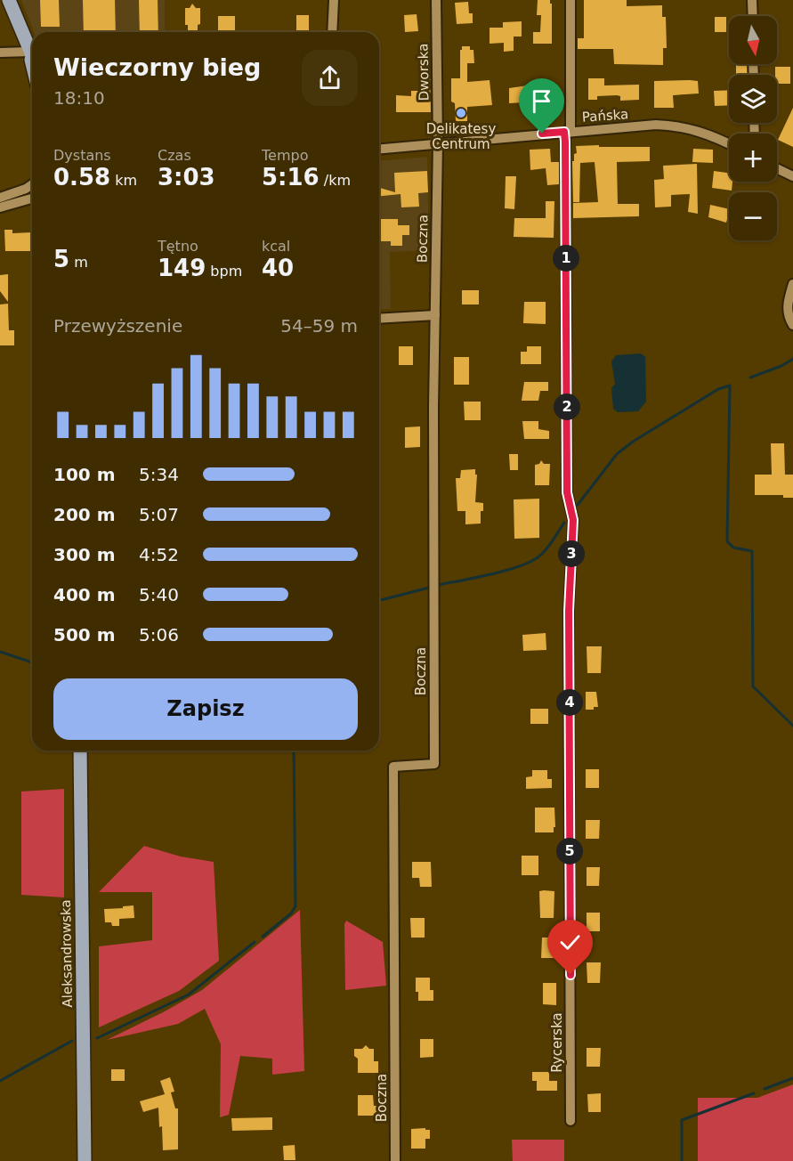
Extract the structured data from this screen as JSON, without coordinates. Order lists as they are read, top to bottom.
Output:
{
  "streets": {
    "main road": ["Aleksandrowska"],
    "street": [
      "Dworska",
      "Pańska",
      "Boczna",
      "Rycerska"
    ]
  },
  "crossings": [
    ["Dworska", "Pańska"],
    ["Dworska", "Boczna"],
    ["Pańska", "Boczna"],
    ["Pańska", "Rycerska"]
  ],
  "places": ["Delikatesy Centrum"],
  "north": "bottom",
  "page": {
    "map_buttons": ["+", "−"],
    "heading": ["Wieczorny bieg", "18:10"],
    "stats": [
      ["Dystans", "0.58 km"],
      ["Czas", "3:03"],
      ["Tempo", "5:16 /km"],
      ["5 m"],
      ["Tętno", "149 bpm"],
      ["kcal", "40"]
    ],
    "pins": [
      "1",
      "2",
      "3",
      "4",
      "5"
    ],
    "chart": ["Przewyższenie", "54–59 m"],
    "list": [
      {
        "name": "100 m",
        "note": "5:34"
      },
      {
        "name": "200 m",
        "note": "5:07"
      },
      {
        "name": "300 m",
        "note": "4:52"
      },
      {
        "name": "400 m",
        "note": "5:40"
      },
      {
        "name": "500 m",
        "note": "5:06"
      }
    ],
    "buttons": "Zapisz"
  }
}
